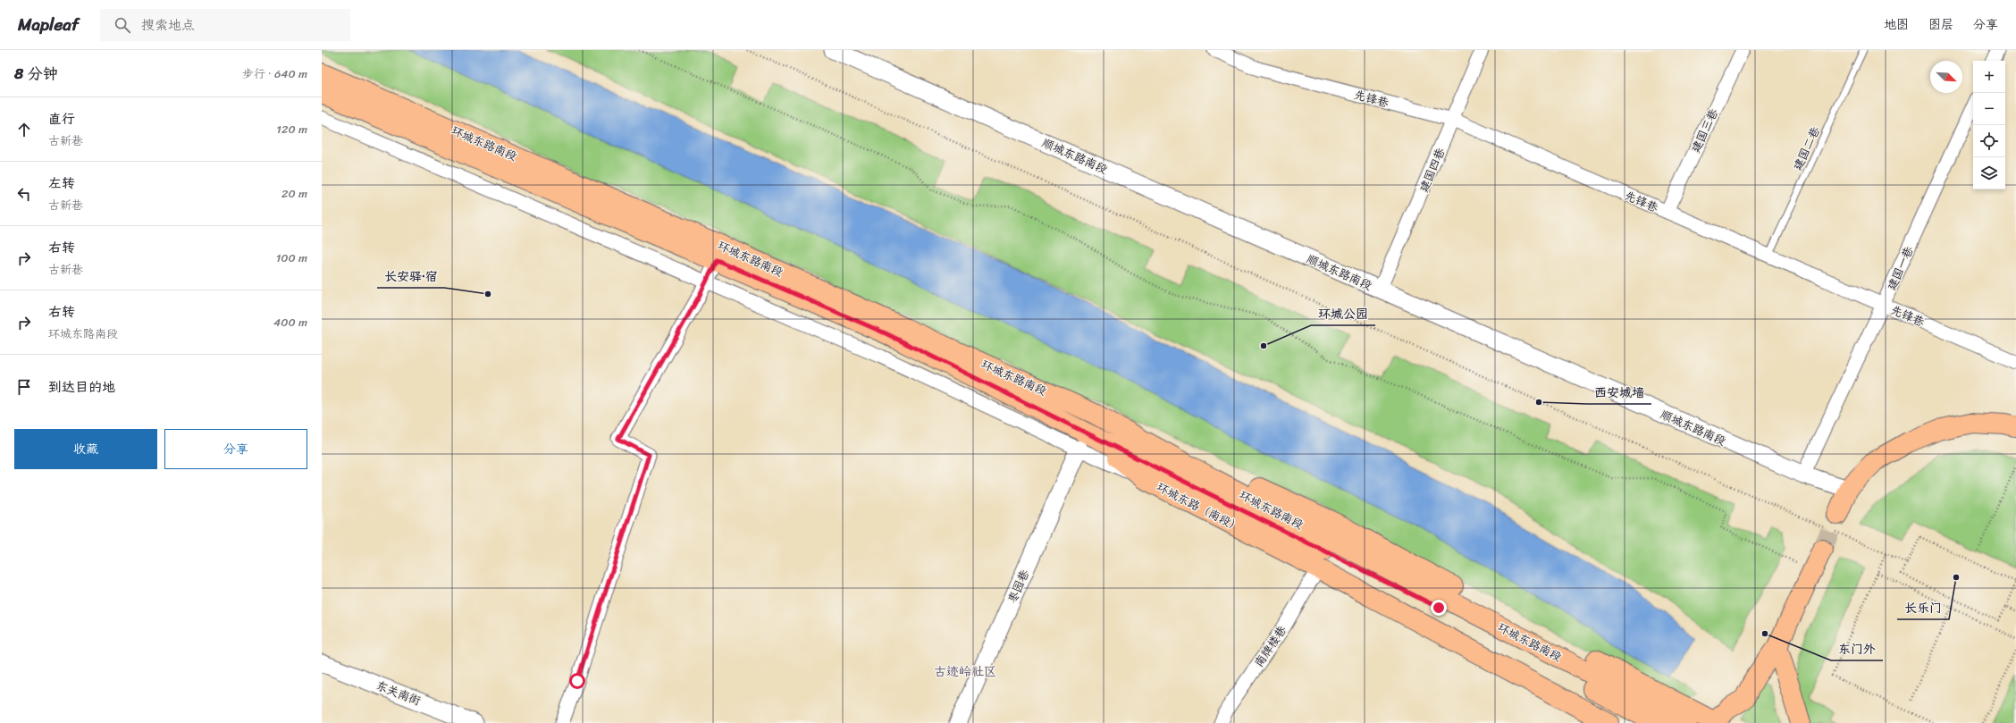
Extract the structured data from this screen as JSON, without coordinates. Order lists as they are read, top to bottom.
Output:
{
  "streets": {
    "main road": ["环城东路南段", "环城东路（南段）"],
    "street": [
      "先锋巷",
      "建国三巷",
      "顺城东路南段",
      "建国四巷",
      "建国一巷",
      "枣园巷",
      "南牌楼巷",
      "东关南街"
    ],
    "lane": ["建国二巷"]
  },
  "crossings": [
    ["先锋巷", "建国三巷"],
    ["先锋巷", "建国二巷"],
    ["先锋巷", "建国四巷"],
    ["先锋巷", "建国一巷"],
    ["环城东路南段", "环城东路（南段）"],
    ["环城东路南段", "枣园巷"],
    ["顺城东路南段", "建国四巷"],
    ["顺城东路南段", "建国一巷"],
    ["环城东路（南段）", "枣园巷"],
    ["环城东路（南段）", "南牌楼巷"]
  ],
  "districts": ["古迹岭社区"],
  "places": [
    "长安驿·宿",
    "环城公园",
    "西安城墙",
    "长乐门",
    "东门外"
  ],
  "north": "bottom right",
  "page": {
    "header": "Mapleaf",
    "search": "搜索地点",
    "nav": ["地图", "图层", "分享"],
    "heading": ["8 分钟", "步行 · 640 m"],
    "map_buttons": ["+", "−"],
    "list": [
      ["直行", "古新巷", "120 m"],
      ["左转", "古新巷", "20 m"],
      ["右转", "古新巷", "100 m"],
      ["右转", "环城东路南段", "400 m"],
      "到达目的地"
    ],
    "buttons": ["收藏", "分享"]
  }
}
